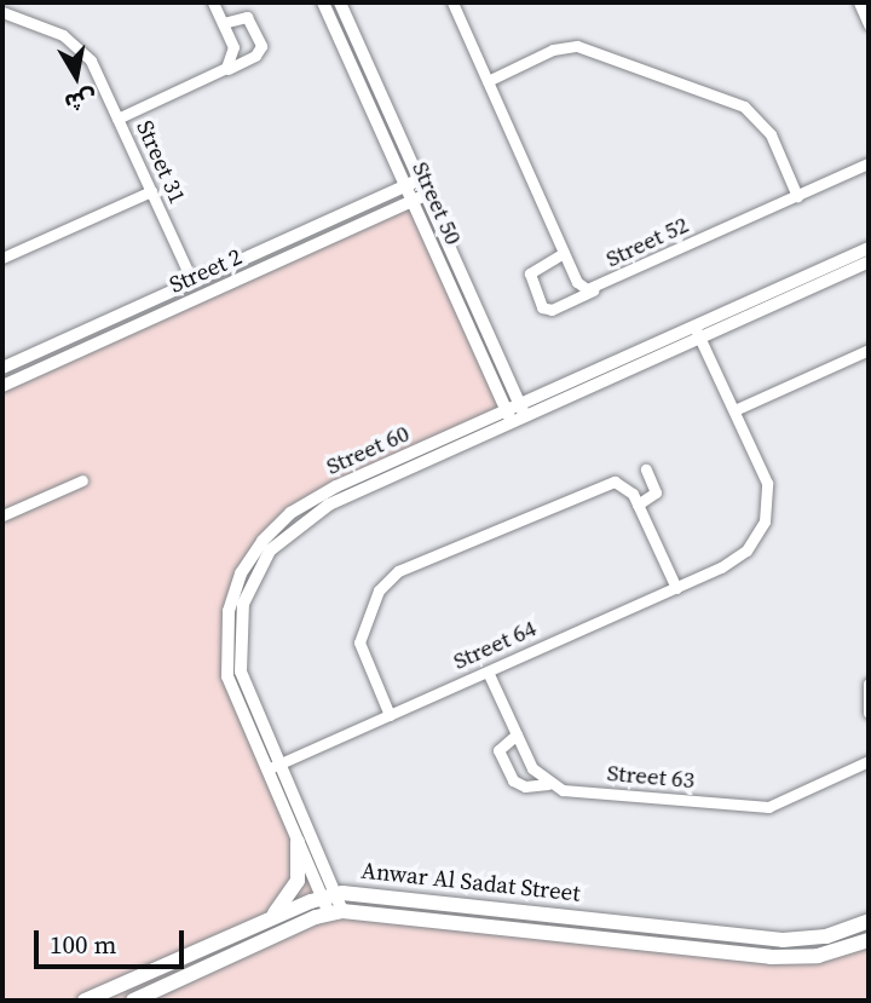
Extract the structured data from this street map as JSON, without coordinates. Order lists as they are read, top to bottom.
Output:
{
  "streets": {
    "main road": ["Anwar Al Sadat Street"],
    "street": [
      "Street 31",
      "Street 50",
      "Street 52",
      "Street 2",
      "Street 60",
      "Street 64",
      "Street 63"
    ]
  },
  "crossings": [
    ["Street 31", "Street 2"],
    ["Street 50", "Street 2"],
    ["Street 50", "Street 60"],
    ["Street 60", "Street 64"],
    ["Street 60", "Anwar Al Sadat Street"]
  ],
  "scale_bar": "100 m",
  "north": "bottom"
}
